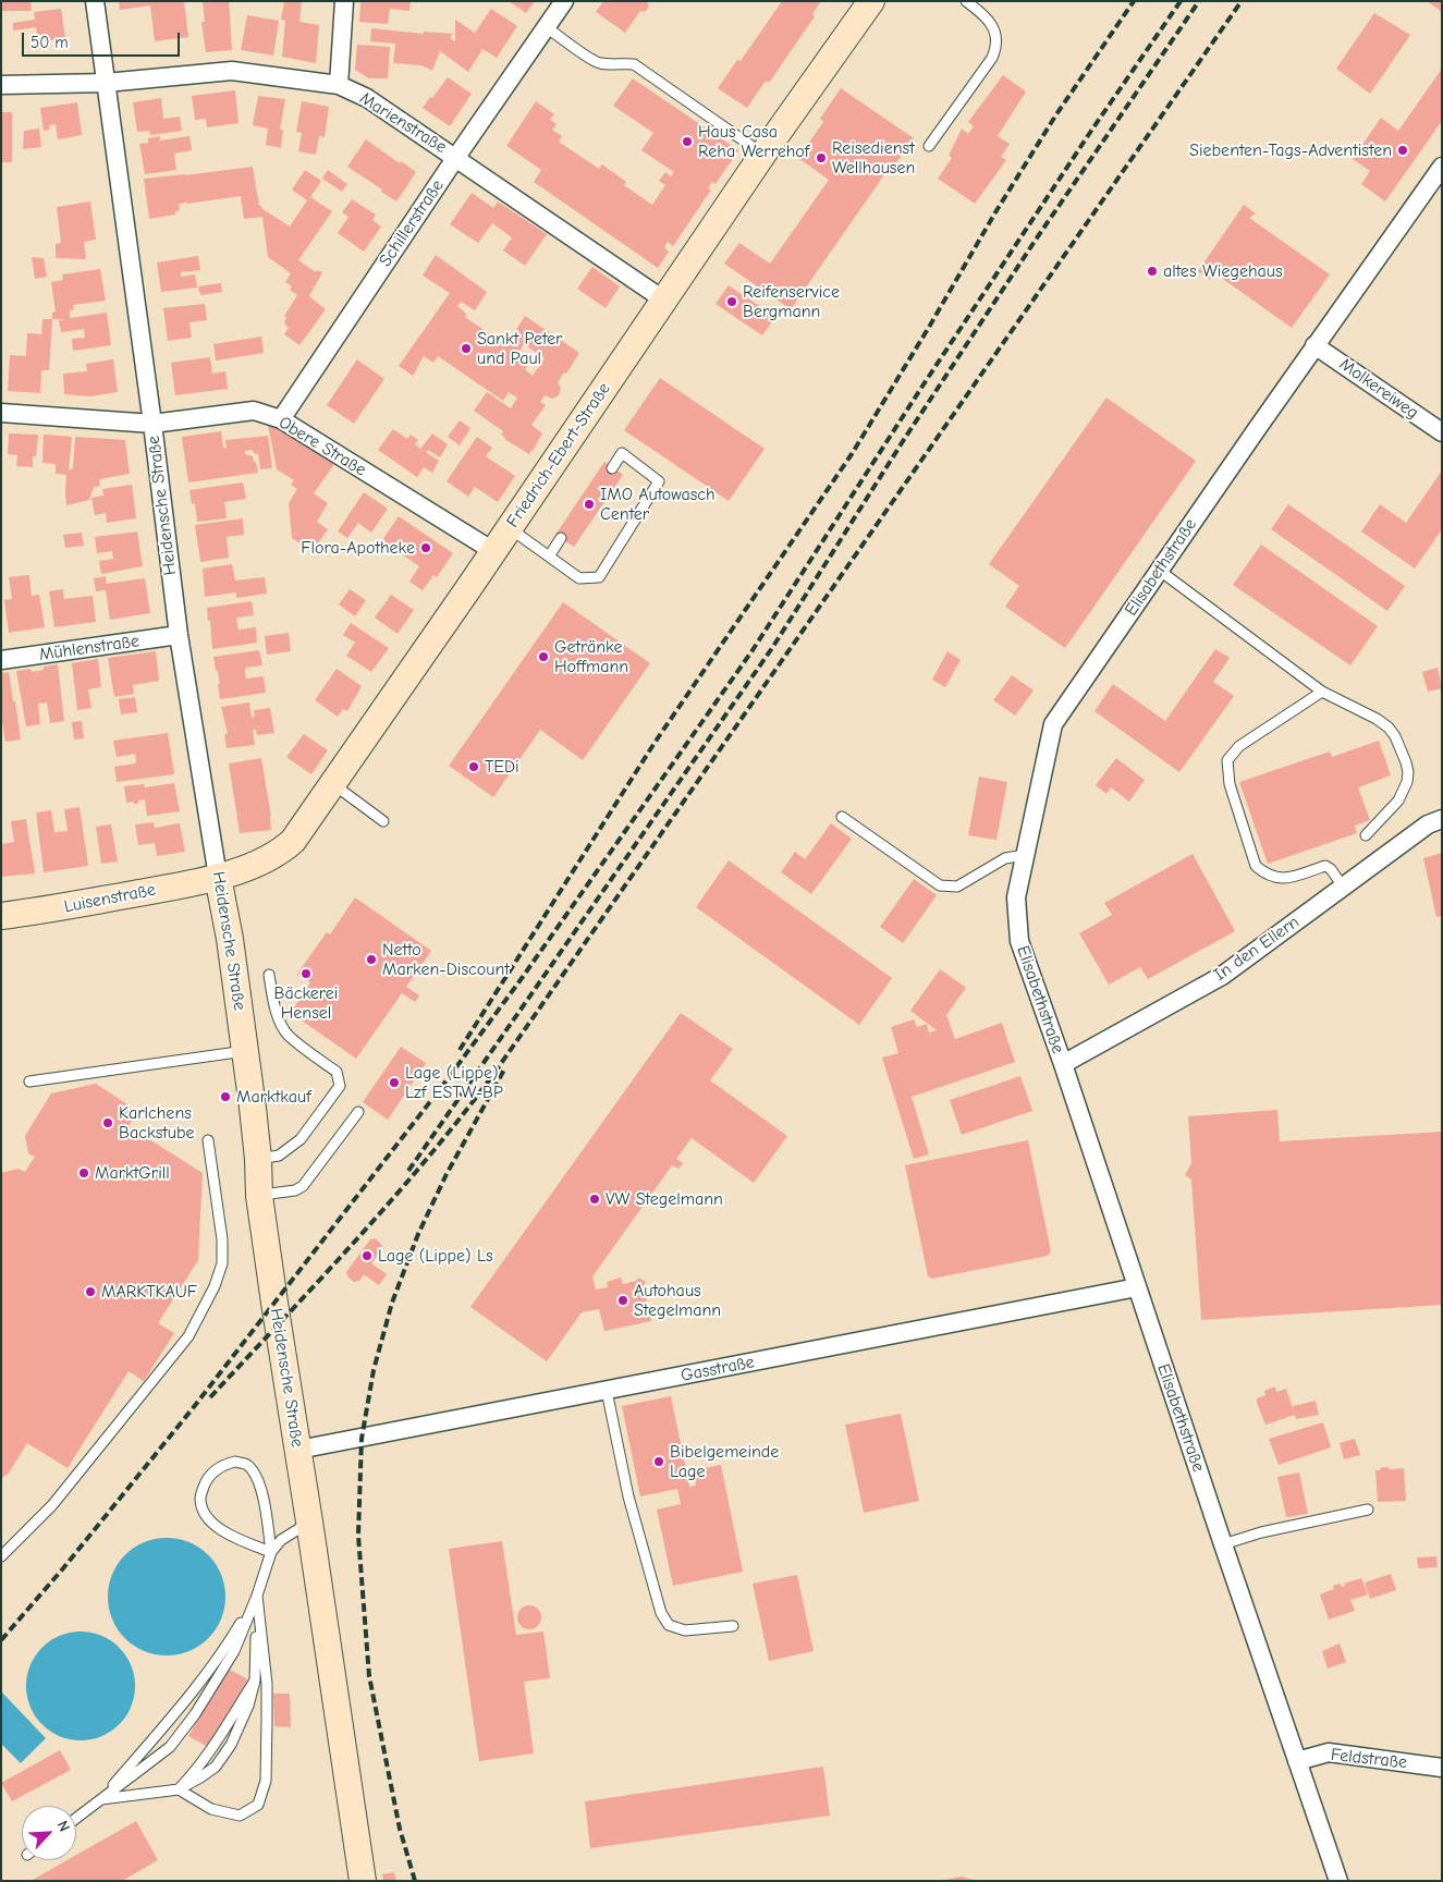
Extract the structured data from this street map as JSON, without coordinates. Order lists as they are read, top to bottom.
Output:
{
  "streets": {
    "main road": ["Friedrich-Ebert-Straße", "Heidensche Straße", "Luisenstraße"],
    "street": [
      "Marienstraße",
      "Schillerstraße",
      "Molkereiweg",
      "Obere Straße",
      "Elisabethstraße",
      "Mühlenstraße",
      "In den Ellern",
      "Gasstraße",
      "Feldstraße"
    ]
  },
  "crossings": [
    ["Marienstraße", "Schillerstraße"],
    ["Marienstraße", "Friedrich-Ebert-Straße"],
    ["Marienstraße", "Heidensche Straße"],
    ["Schillerstraße", "Obere Straße"],
    ["Molkereiweg", "Elisabethstraße"],
    ["Obere Straße", "Friedrich-Ebert-Straße"],
    ["Obere Straße", "Heidensche Straße"],
    ["Friedrich-Ebert-Straße", "Heidensche Straße"],
    ["Friedrich-Ebert-Straße", "Luisenstraße"],
    ["Heidensche Straße", "Mühlenstraße"],
    ["Heidensche Straße", "Luisenstraße"],
    ["Heidensche Straße", "Gasstraße"],
    ["Elisabethstraße", "In den Ellern"],
    ["Elisabethstraße", "Gasstraße"],
    ["Elisabethstraße", "Feldstraße"]
  ],
  "places": [
    "Haus Casa Reha Werrehof",
    "Siebenten-Tags-Adventisten",
    "Reisedienst Wellhausen",
    "altes Wiegehaus",
    "Reifenservice Bergmann",
    "Sankt Peter und Paul",
    "IMO Autowasch Center",
    "Flora-Apotheke",
    "Getränke Hoffmann",
    "TEDi",
    "Netto Marken-Discount",
    "Bäckerei Hensel",
    "Lage (Lippe) Lzf ESTW-BP",
    "Marktkauf",
    "Karlchens Backstube",
    "MarktGrill",
    "VW Stegelmann",
    "Lage (Lippe) Ls",
    "MARKTKAUF",
    "Autohaus Stegelmann",
    "Bibelgemeinde Lage"
  ],
  "scale_bar": "50 m",
  "north": "top right"
}
